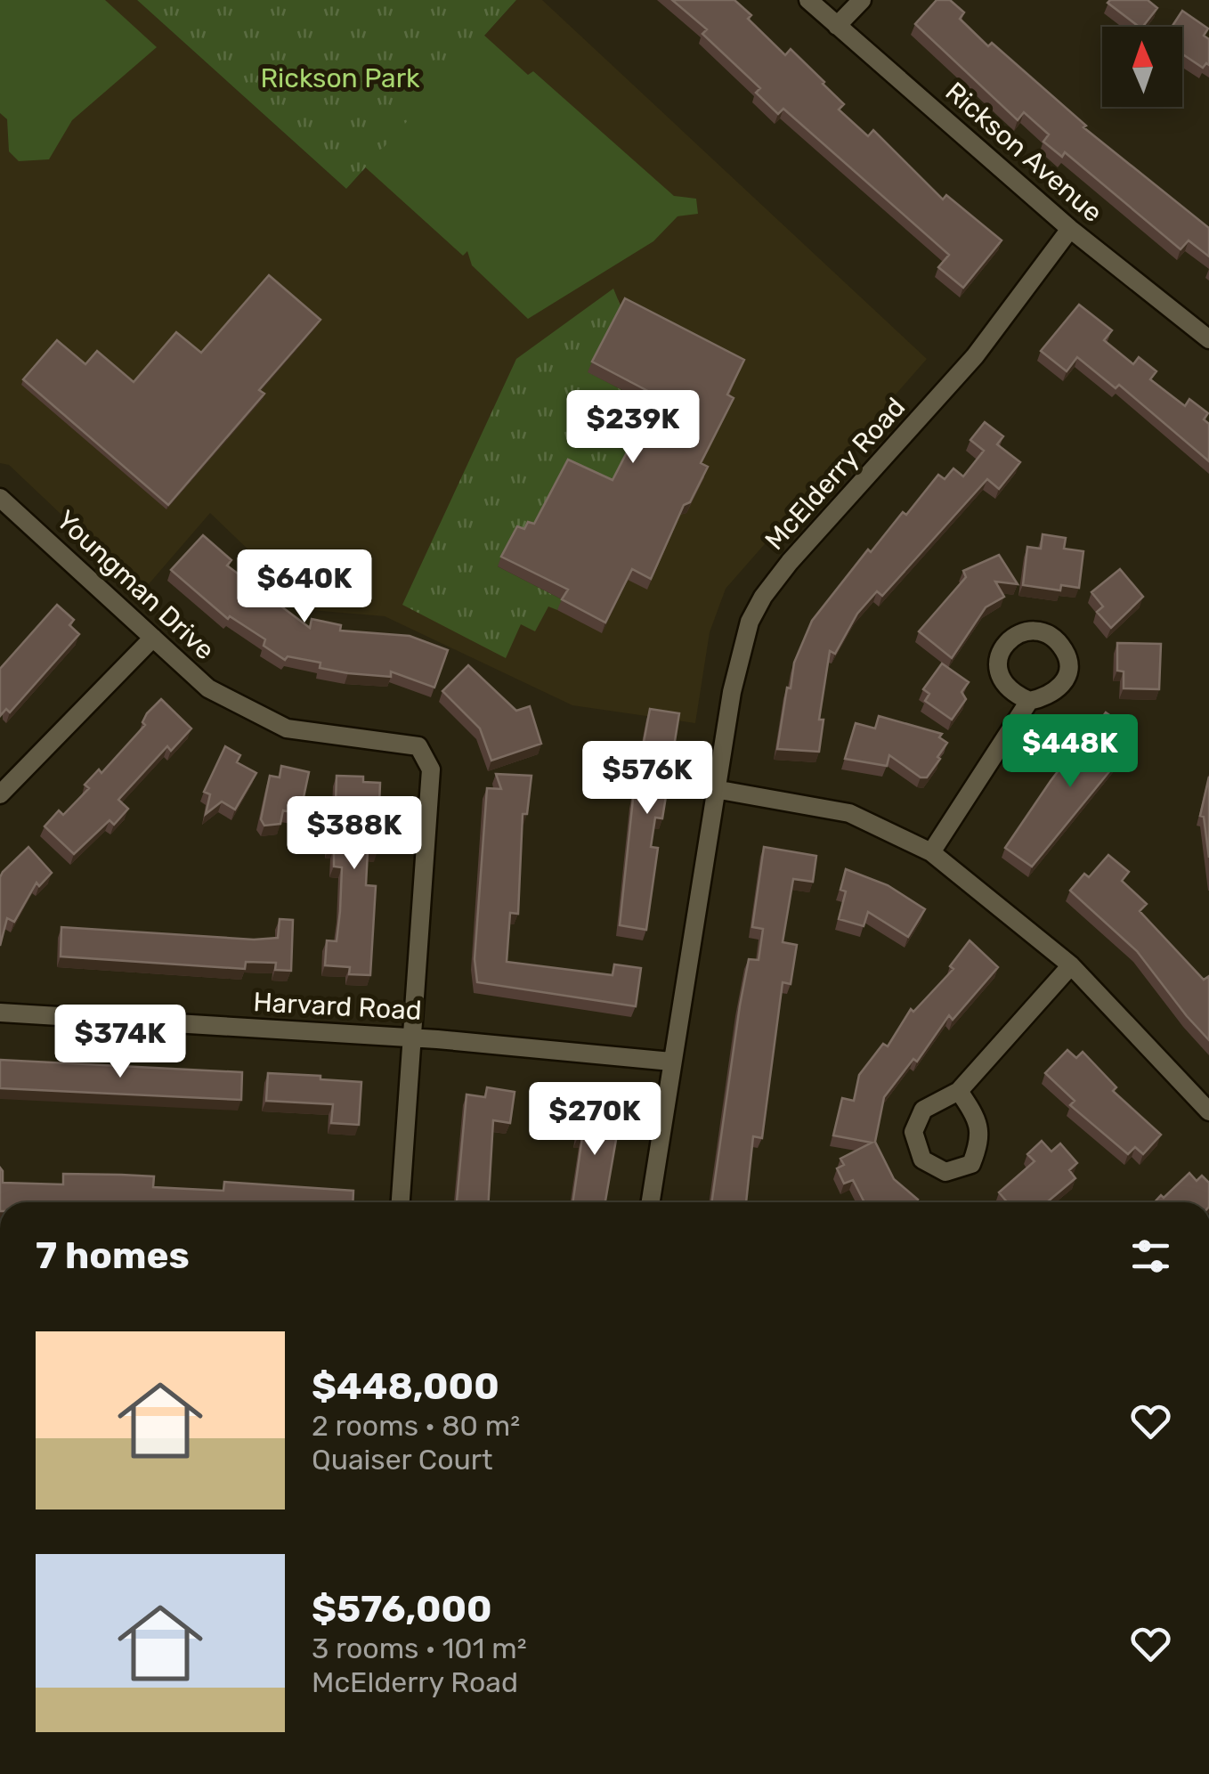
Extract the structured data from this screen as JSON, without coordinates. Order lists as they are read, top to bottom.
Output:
{
  "streets": {
    "street": [
      "Rickson Avenue",
      "McElderry Road",
      "Youngman Drive",
      "Harvard Road"
    ]
  },
  "crossings": [
    ["Rickson Avenue", "McElderry Road"],
    ["McElderry Road", "Harvard Road"],
    ["Youngman Drive", "Harvard Road"]
  ],
  "parks": ["Rickson Park"],
  "north": "top",
  "page": {
    "price": [
      "$239K",
      "$640K",
      "$448K",
      "$576K",
      "$388K",
      "$374K",
      "$270K"
    ],
    "heading": "7 homes",
    "list": [
      {
        "name": "$448,000",
        "note": "2 rooms · 80 m² · Quaiser Court"
      },
      {
        "name": "$576,000",
        "note": "3 rooms · 101 m² · McElderry Road"
      }
    ]
  }
}
